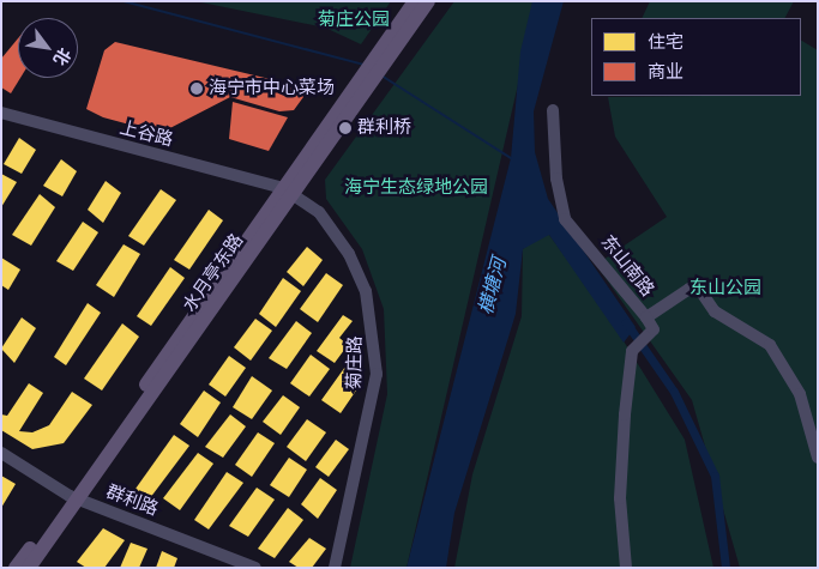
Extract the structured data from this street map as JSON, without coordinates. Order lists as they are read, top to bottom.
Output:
{
  "streets": {
    "main road": ["水月亭东路"],
    "street": [
      "上谷路",
      "东山南路",
      "菊庄路",
      "群利路"
    ]
  },
  "crossings": [
    ["上谷路", "水月亭东路"],
    ["上谷路", "菊庄路"],
    ["水月亭东路", "菊庄路"],
    ["水月亭东路", "群利路"]
  ],
  "water": ["横塘河"],
  "parks": ["菊庄公园", "海宁生态绿地公园", "东山公园"],
  "places": ["海宁市中心菜场", "群利桥"],
  "legend": ["住宅", "商业"],
  "north": "bottom right"
}
